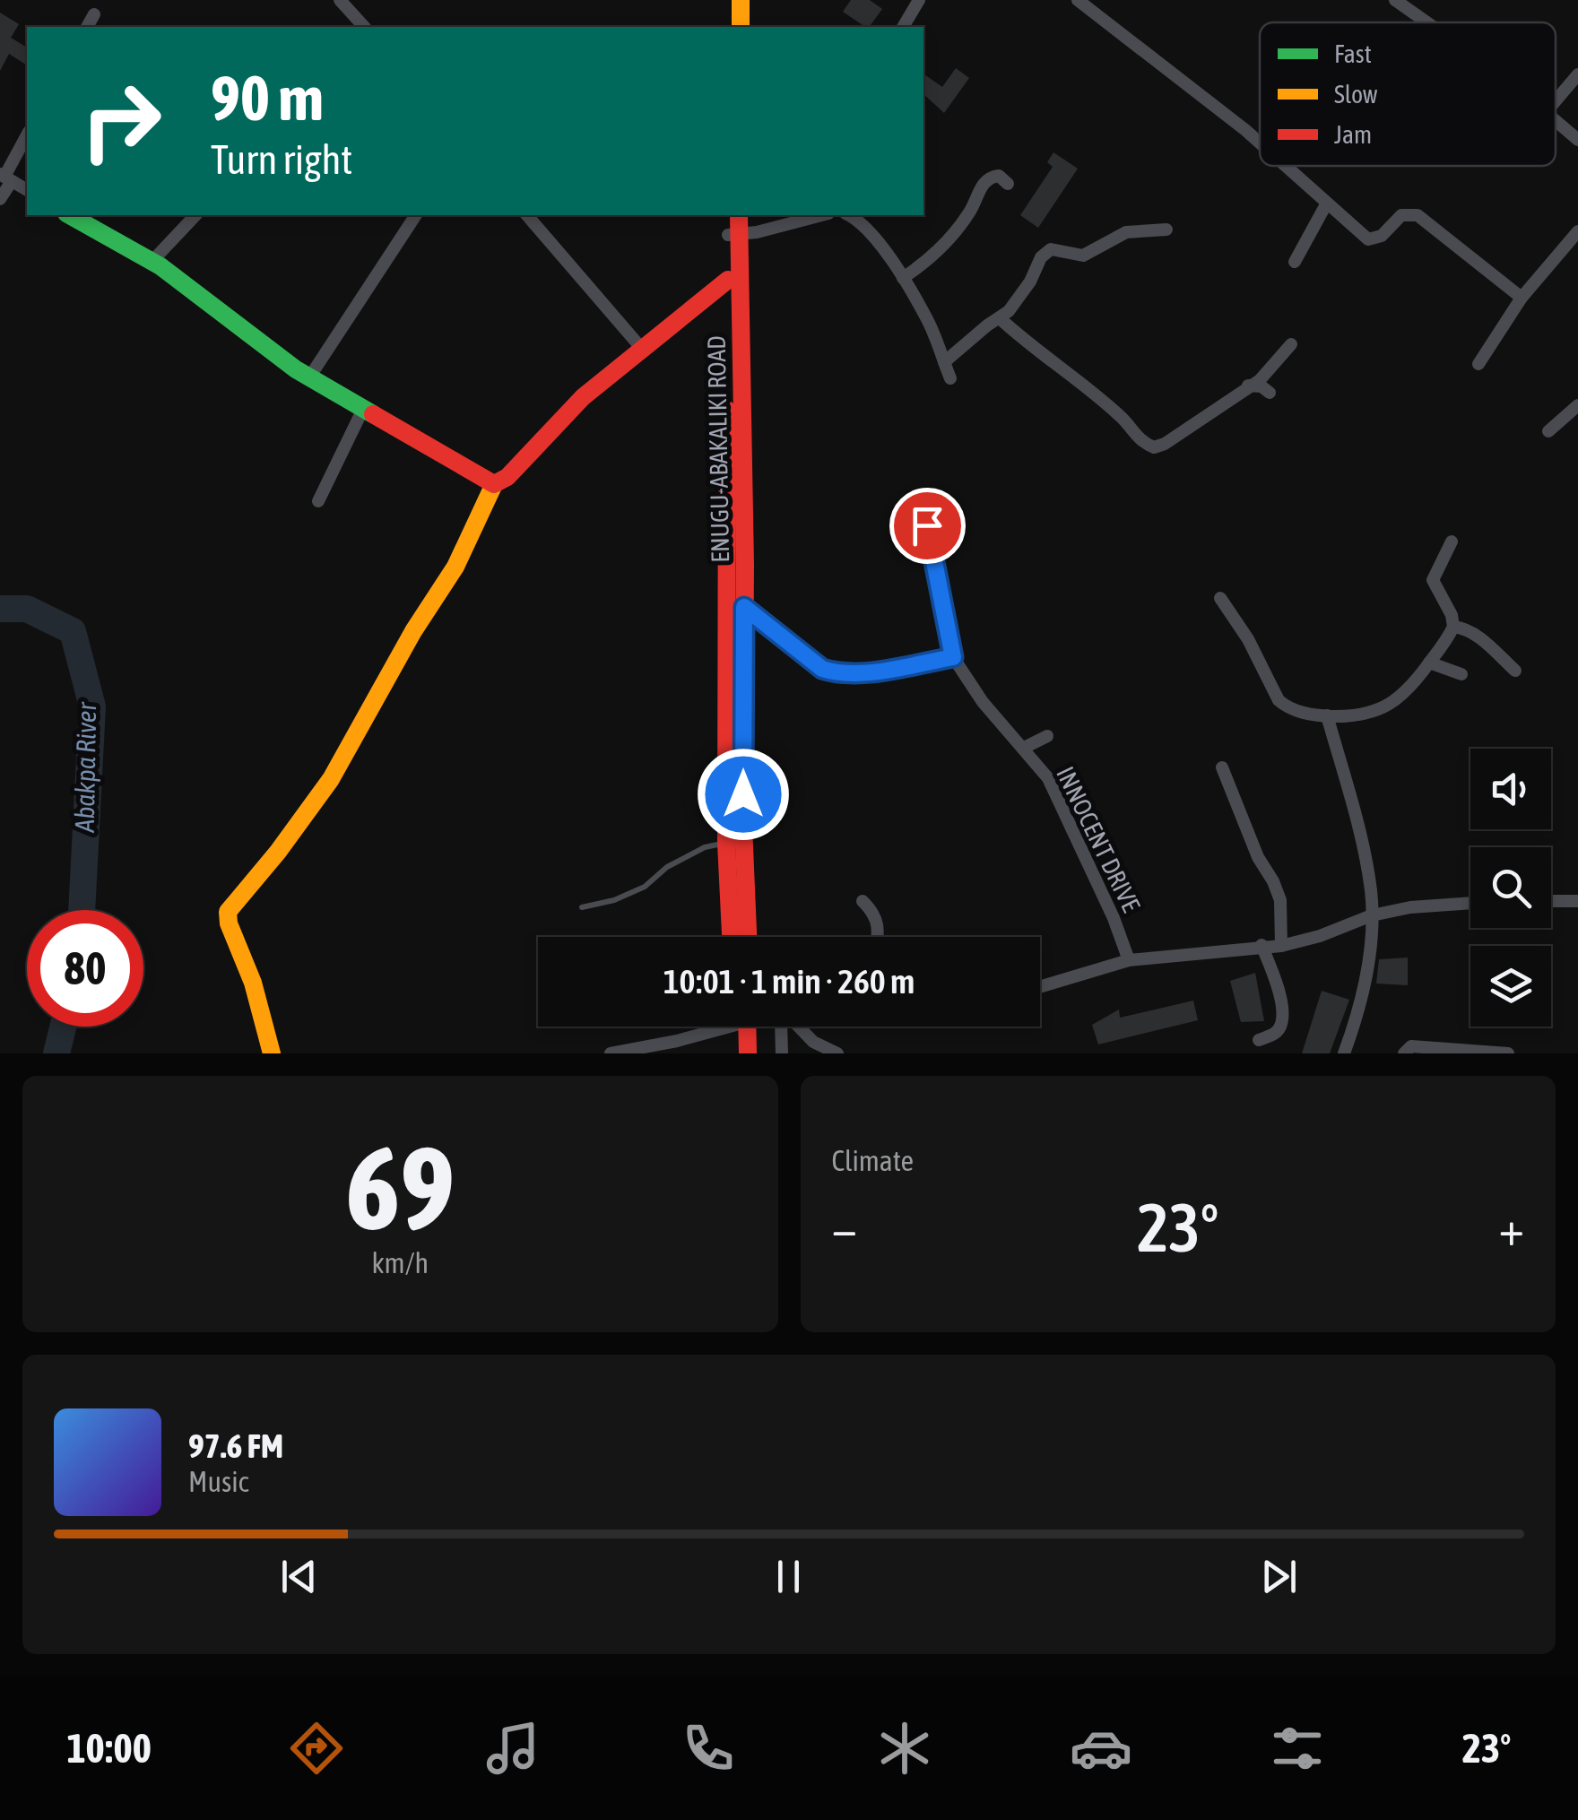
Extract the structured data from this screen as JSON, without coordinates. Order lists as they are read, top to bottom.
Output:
{
  "streets": {
    "main road": ["ENUGU-ABAKALIKI ROAD"],
    "street": ["INNOCENT DRIVE"]
  },
  "water": ["Abakpa River"],
  "legend": ["Fast", "Slow", "Jam"],
  "page": {
    "turn": ["90 m", "Turn right"],
    "limit": "80",
    "trip": "10:01 · 1 min · 260 m",
    "tile": [
      ["69", "km/h"],
      "Climate"
    ],
    "heat": ["−", "23°", "+"],
    "song": ["97.6 FM", "Music"],
    "tabs": ["10:00", "23°"]
  }
}
